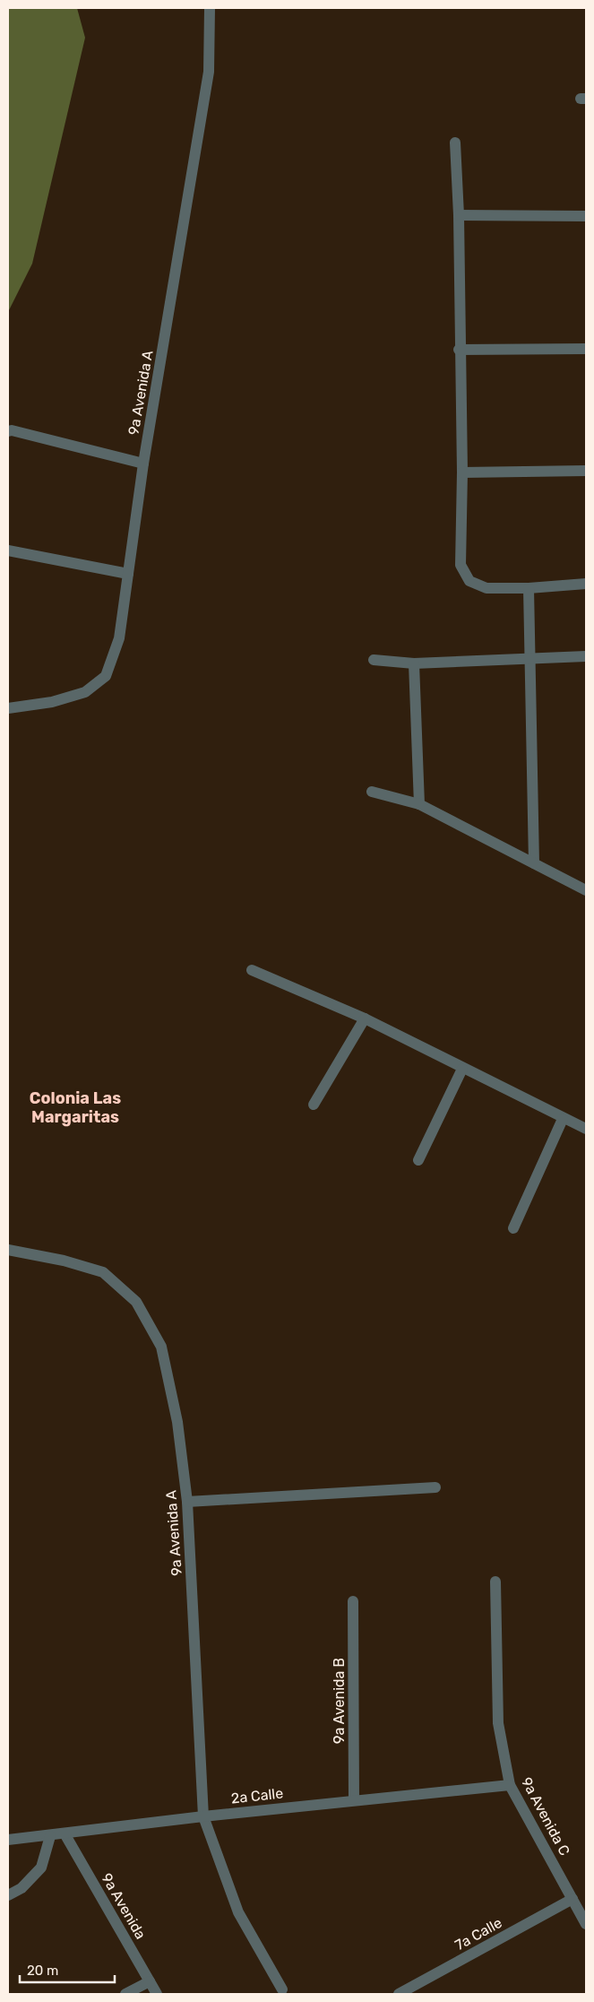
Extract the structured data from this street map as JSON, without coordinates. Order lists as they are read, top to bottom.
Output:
{
  "streets": {
    "street": [
      "9a Avenida A",
      "9a Avenida B",
      "2a Calle",
      "9a Avenida C",
      "9a Avenida",
      "7a Calle"
    ]
  },
  "crossings": [
    ["9a Avenida A", "2a Calle"],
    ["9a Avenida B", "2a Calle"],
    ["2a Calle", "9a Avenida C"],
    ["2a Calle", "9a Avenida"],
    ["9a Avenida C", "7a Calle"]
  ],
  "districts": ["Colonia Las Margaritas"],
  "scale_bar": "20 m"
}
